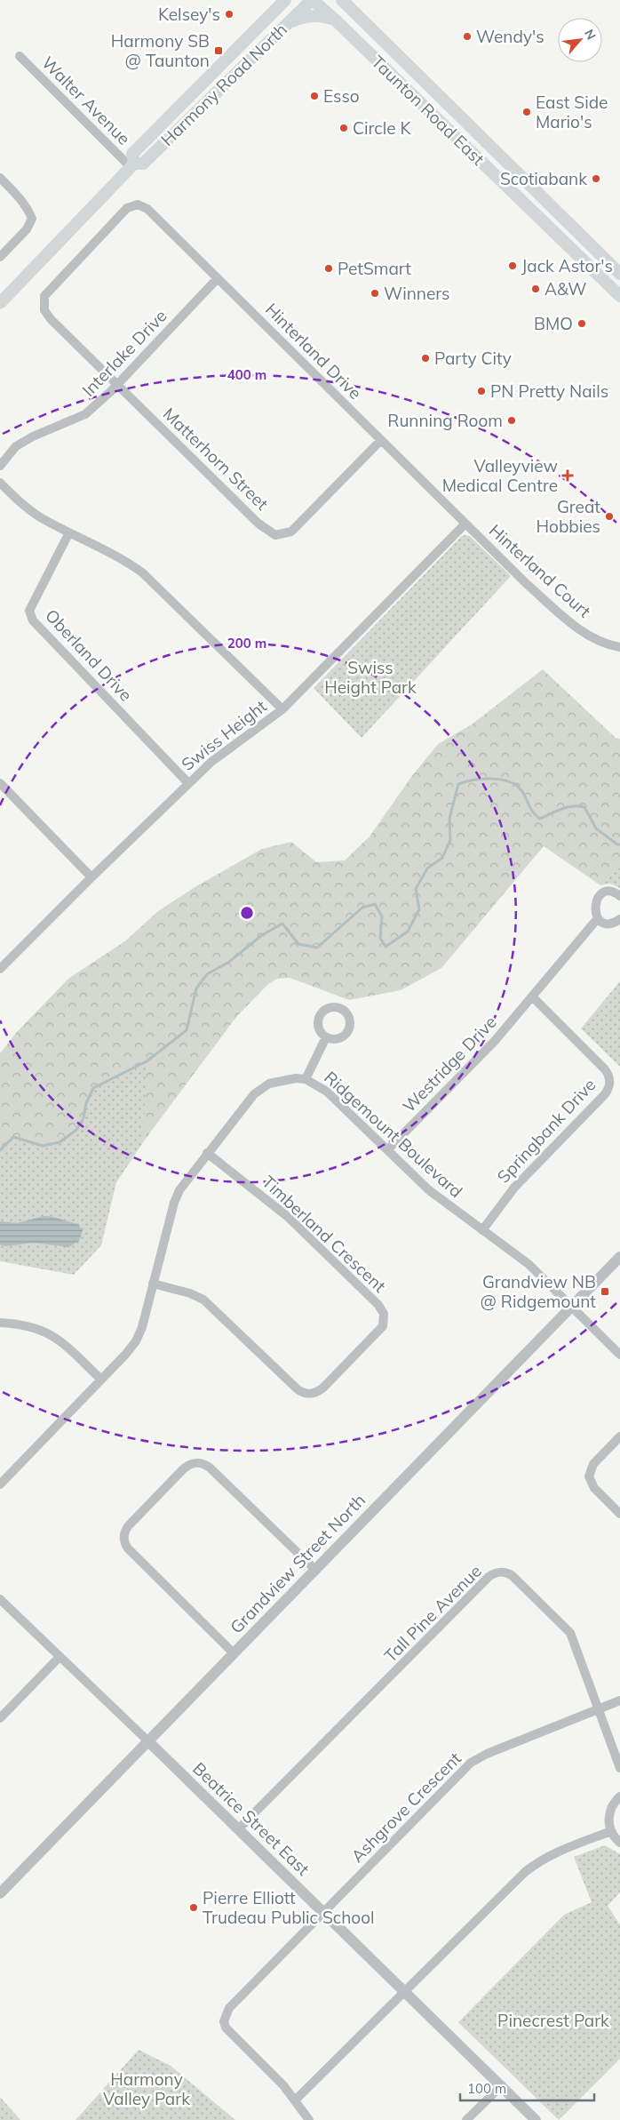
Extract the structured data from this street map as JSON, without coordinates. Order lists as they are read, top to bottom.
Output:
{
  "streets": {
    "main road": ["Harmony Road North", "Taunton Road East"],
    "street": [
      "Walter Avenue",
      "Hinterland Drive",
      "Interlake Drive",
      "Matterhorn Street",
      "Hinterland Court",
      "Oberland Drive",
      "Swiss Height",
      "Westridge Drive",
      "Springbank Drive",
      "Ridgemount Boulevard",
      "Timberland Crescent",
      "Grandview Street North",
      "Tall Pine Avenue",
      "Ashgrove Crescent",
      "Beatrice Street East"
    ]
  },
  "crossings": [
    ["Harmony Road North", "Walter Avenue"],
    ["Harmony Road North", "Taunton Road East"],
    ["Hinterland Drive", "Interlake Drive"],
    ["Hinterland Drive", "Matterhorn Street"],
    ["Hinterland Drive", "Hinterland Court"],
    ["Hinterland Drive", "Swiss Height"],
    ["Interlake Drive", "Matterhorn Street"],
    ["Hinterland Court", "Swiss Height"],
    ["Oberland Drive", "Swiss Height"],
    ["Westridge Drive", "Springbank Drive"],
    ["Westridge Drive", "Ridgemount Boulevard"],
    ["Springbank Drive", "Ridgemount Boulevard"],
    ["Ridgemount Boulevard", "Timberland Crescent"],
    ["Ridgemount Boulevard", "Grandview Street North"],
    ["Grandview Street North", "Beatrice Street East"],
    ["Tall Pine Avenue", "Ashgrove Crescent"],
    ["Tall Pine Avenue", "Beatrice Street East"],
    ["Ashgrove Crescent", "Beatrice Street East"]
  ],
  "parks": ["Swiss Height Park", "Pinecrest Park", "Harmony Valley Park"],
  "places": {
    "other": [
      "Kelsey's",
      "Wendy's",
      "Esso",
      "East Side Mario's",
      "Circle K",
      "Scotiabank",
      "Jack Astor's",
      "PetSmart",
      "A&W",
      "Winners",
      "BMO",
      "Party City",
      "PN Pretty Nails",
      "Running Room",
      "Great Hobbies",
      "Pierre Elliott Trudeau Public School"
    ],
    "transit": ["Harmony SB @ Taunton", "Grandview NB @ Ridgemount"],
    "health": ["Valleyview Medical Centre"]
  },
  "scale_bar": "100 m",
  "north": "top right",
  "rings": ["400 m", "200 m"]
}
